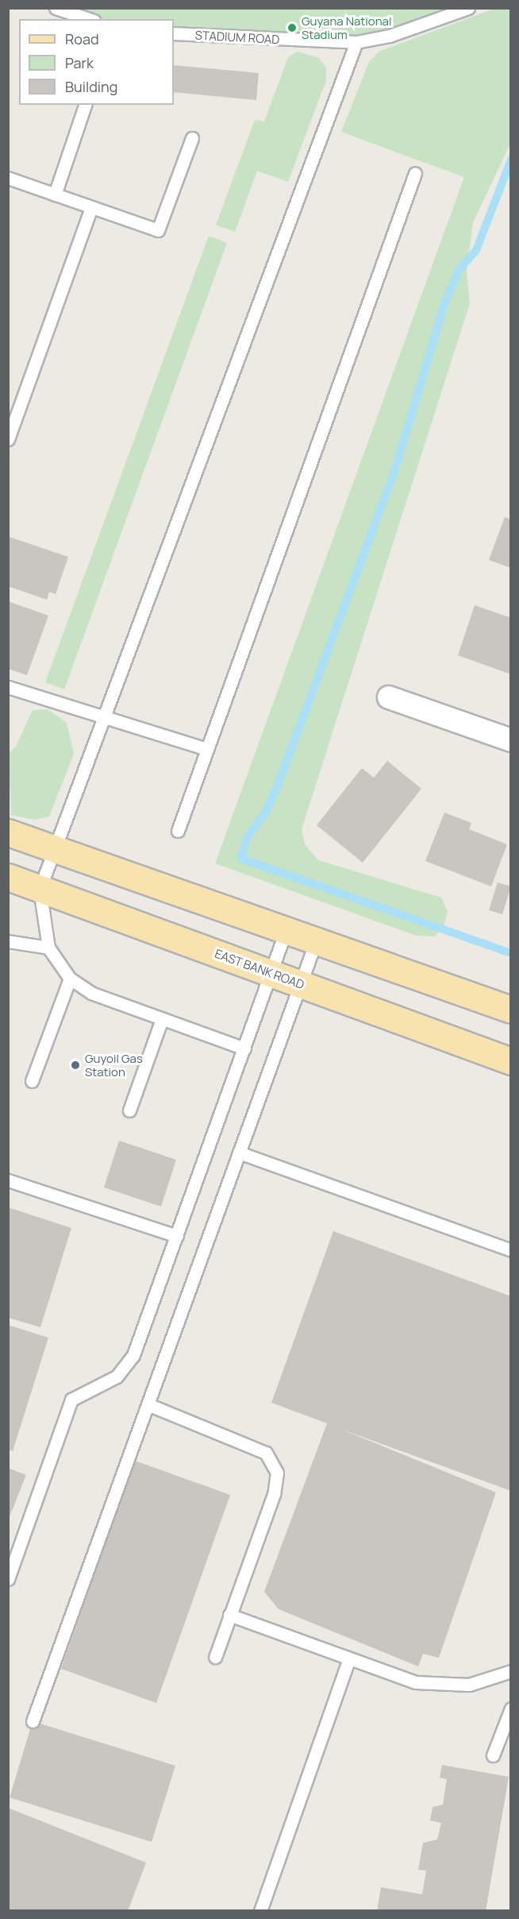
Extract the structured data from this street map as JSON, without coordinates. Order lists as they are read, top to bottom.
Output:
{
  "streets": {
    "main road": ["EAST BANK ROAD"],
    "lane": ["STADIUM ROAD"]
  },
  "places": ["Guyana National Stadium", "Guyoil Gas Station"],
  "legend": ["Road", "Park", "Building"]
}
